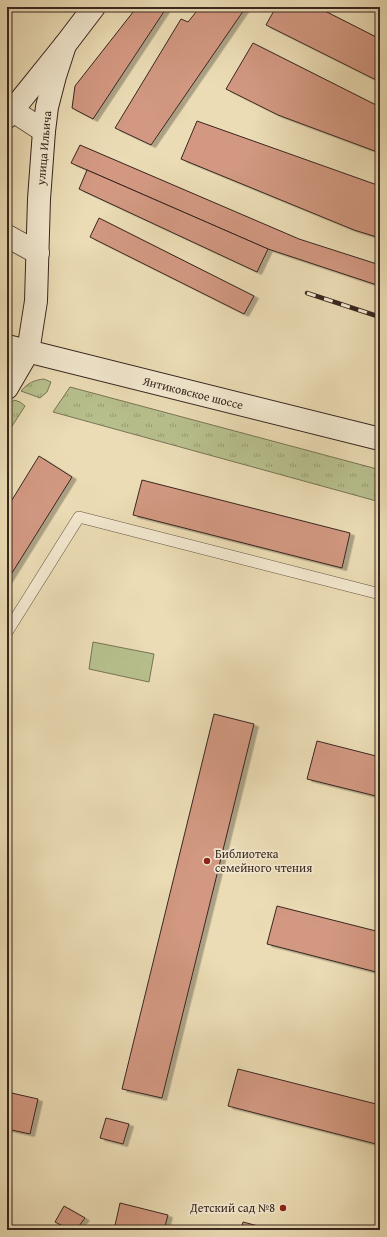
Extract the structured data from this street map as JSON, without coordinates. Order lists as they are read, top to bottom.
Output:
{
  "streets": {
    "street": ["улица Ильича", "Янтиковское шоссе"]
  },
  "crossings": [
    ["улица Ильича", "Янтиковское шоссе"]
  ],
  "places": ["Библиотека семейного чтения", "Детский сад №8"]
}
